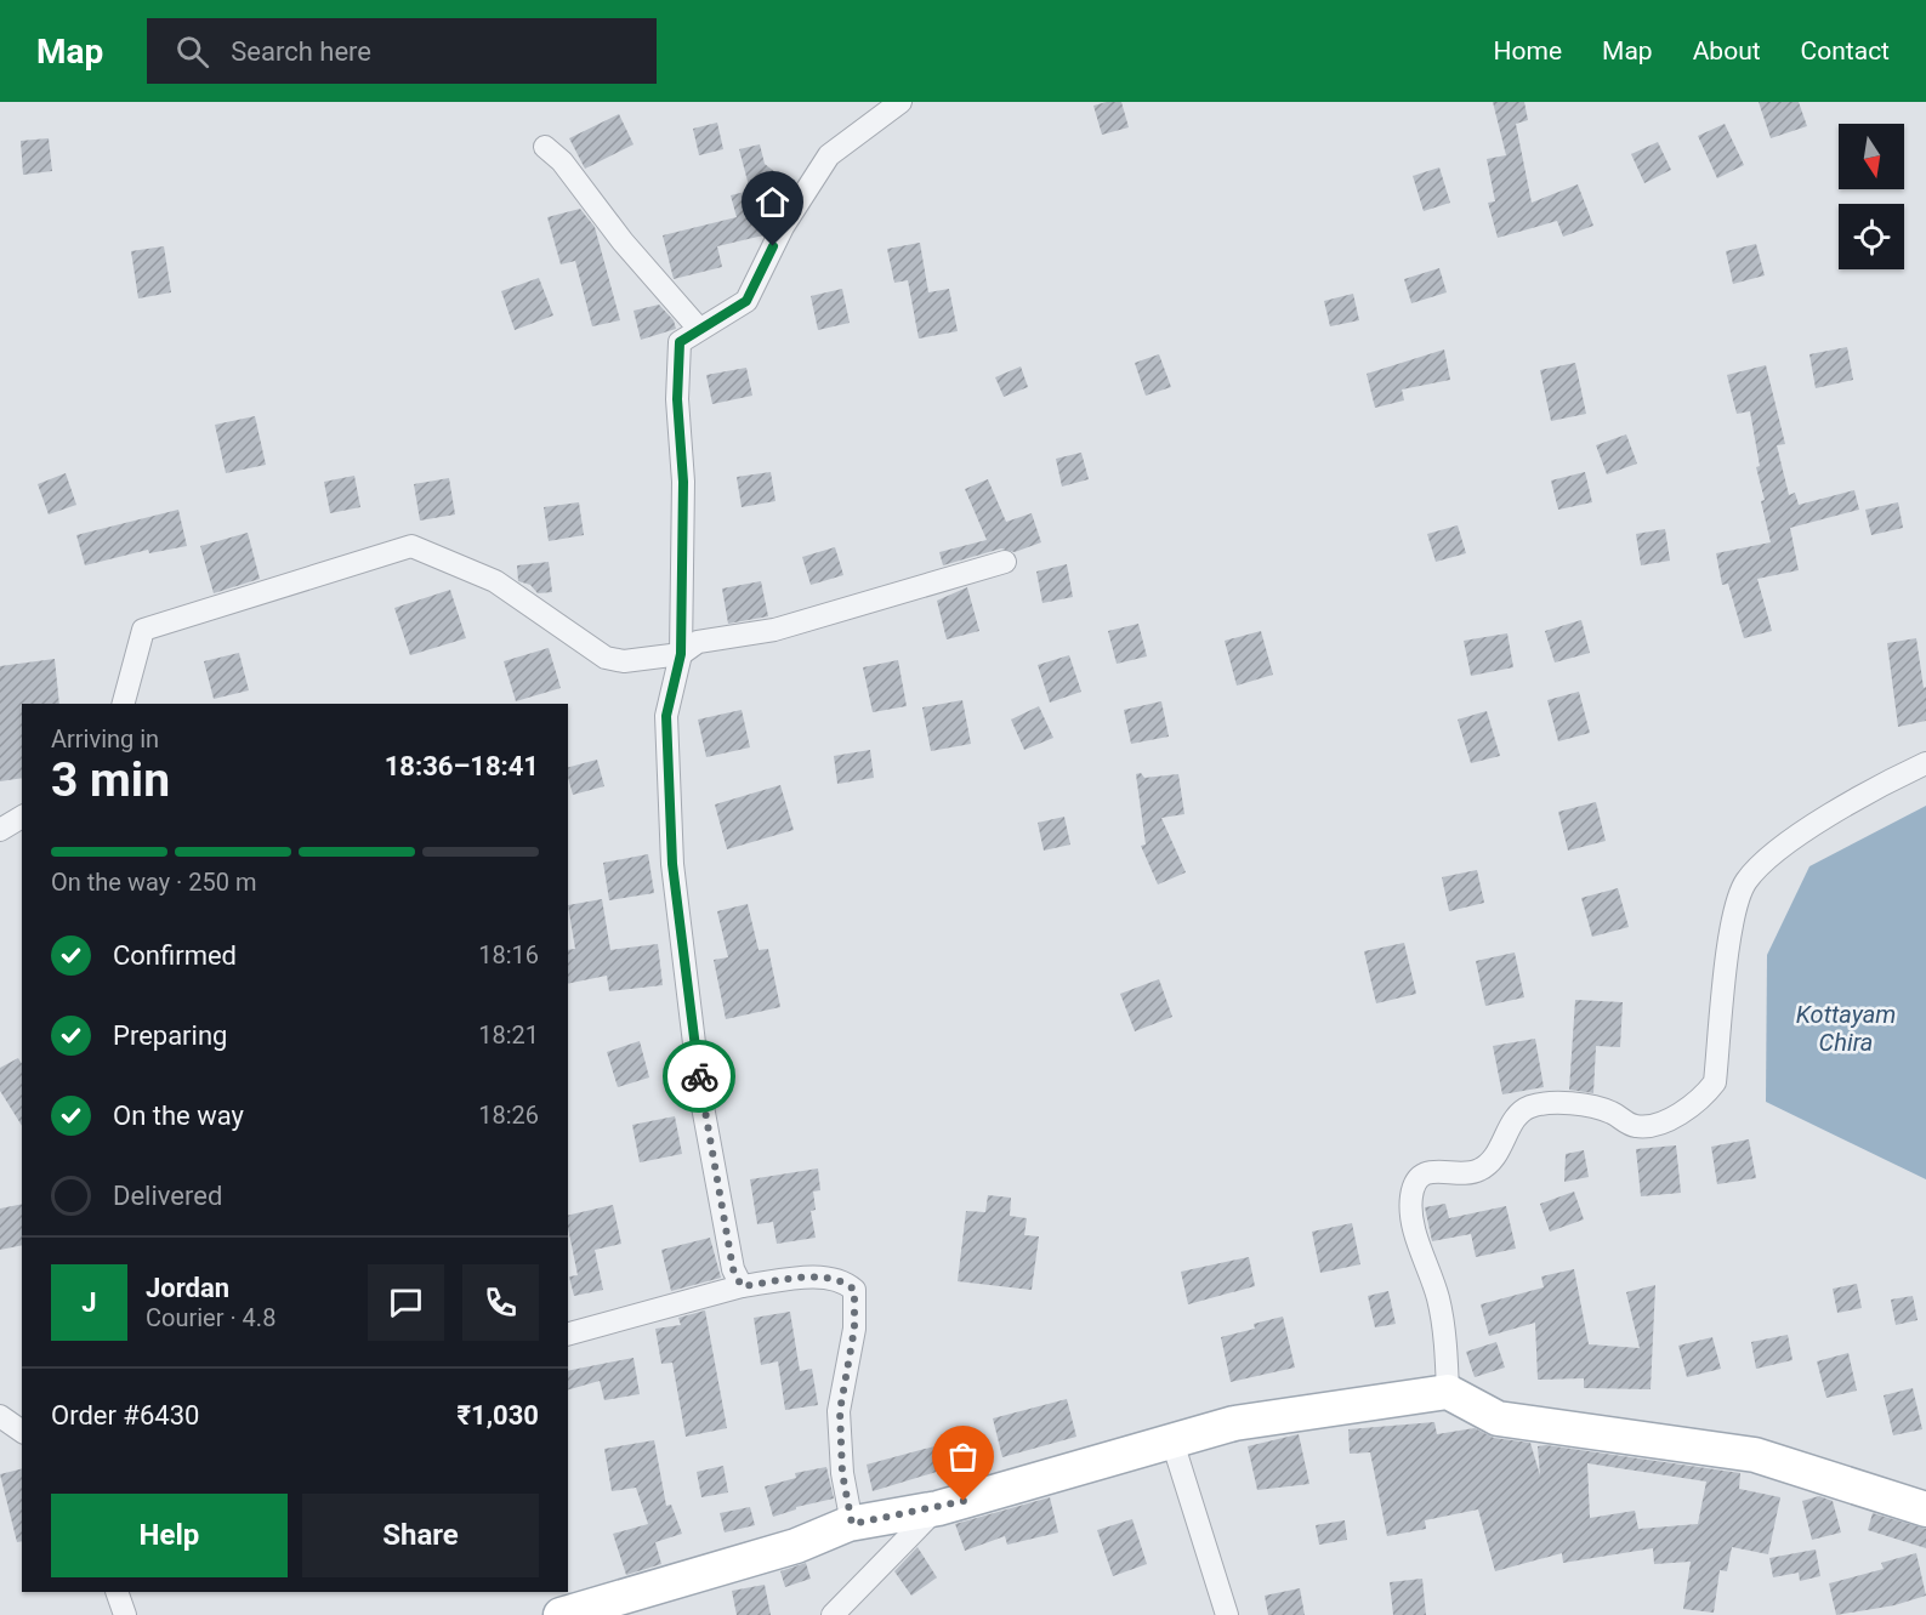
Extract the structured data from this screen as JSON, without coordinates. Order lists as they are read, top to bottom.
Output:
{
  "water": ["Kottayam Chira"],
  "north": "bottom",
  "page": {
    "header": "Map",
    "search": "Search here",
    "nav": [
      "Home",
      "Map",
      "About",
      "Contact"
    ],
    "heading": ["3 min", "Arriving in", "18:36–18:41"],
    "panel": [
      "Jordan",
      "Courier · 4.8",
      "Order #6430",
      "₹1,030"
    ],
    "bar": "On the way · 250 m",
    "list": [
      ["Confirmed", "18:16"],
      ["Preparing", "18:21"],
      ["On the way", "18:26"],
      "Delivered"
    ],
    "round": "J",
    "buttons": ["Help", "Share"]
  }
}
